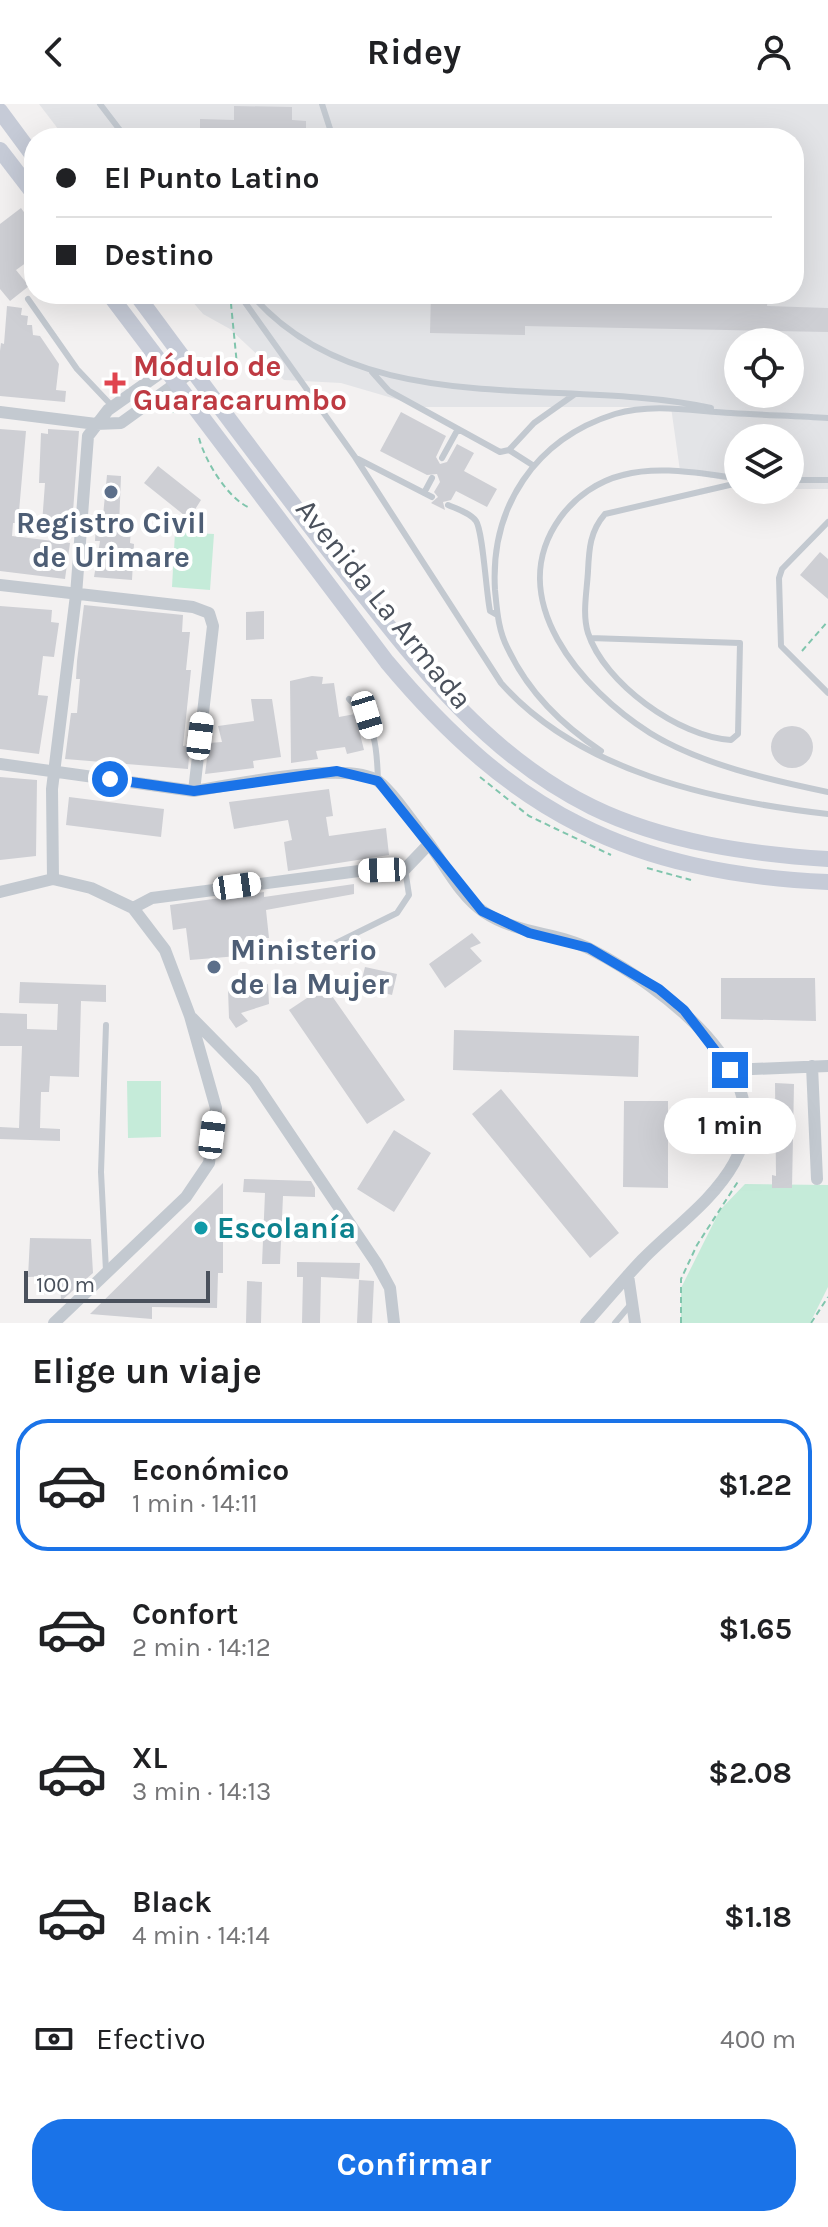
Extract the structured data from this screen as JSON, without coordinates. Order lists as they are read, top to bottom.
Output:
{
  "streets": {
    "main road": ["Avenida La Armada"]
  },
  "places": {
    "health": ["Módulo de Guaracarumbo"],
    "other": ["Registro Civil de Urimare", "Ministerio de la Mujer", "Escolanía"]
  },
  "scale_bar": "100 m",
  "page": {
    "header": "Ridey",
    "banner": ["El Punto Latino", "Destino"],
    "bubble": "1 min",
    "scale": "100 m",
    "heading": "Elige un viaje",
    "list": [
      {
        "name": "Económico",
        "note": "1 min · 14:11",
        "value": "$1.22"
      },
      {
        "name": "Confort",
        "note": "2 min · 14:12",
        "value": "$1.65"
      },
      {
        "name": "XL",
        "note": "3 min · 14:13",
        "value": "$2.08"
      },
      {
        "name": "Black",
        "note": "4 min · 14:14",
        "value": "$1.18"
      }
    ],
    "pay": ["Efectivo", "400 m"],
    "buttons": "Confirmar"
  }
}
